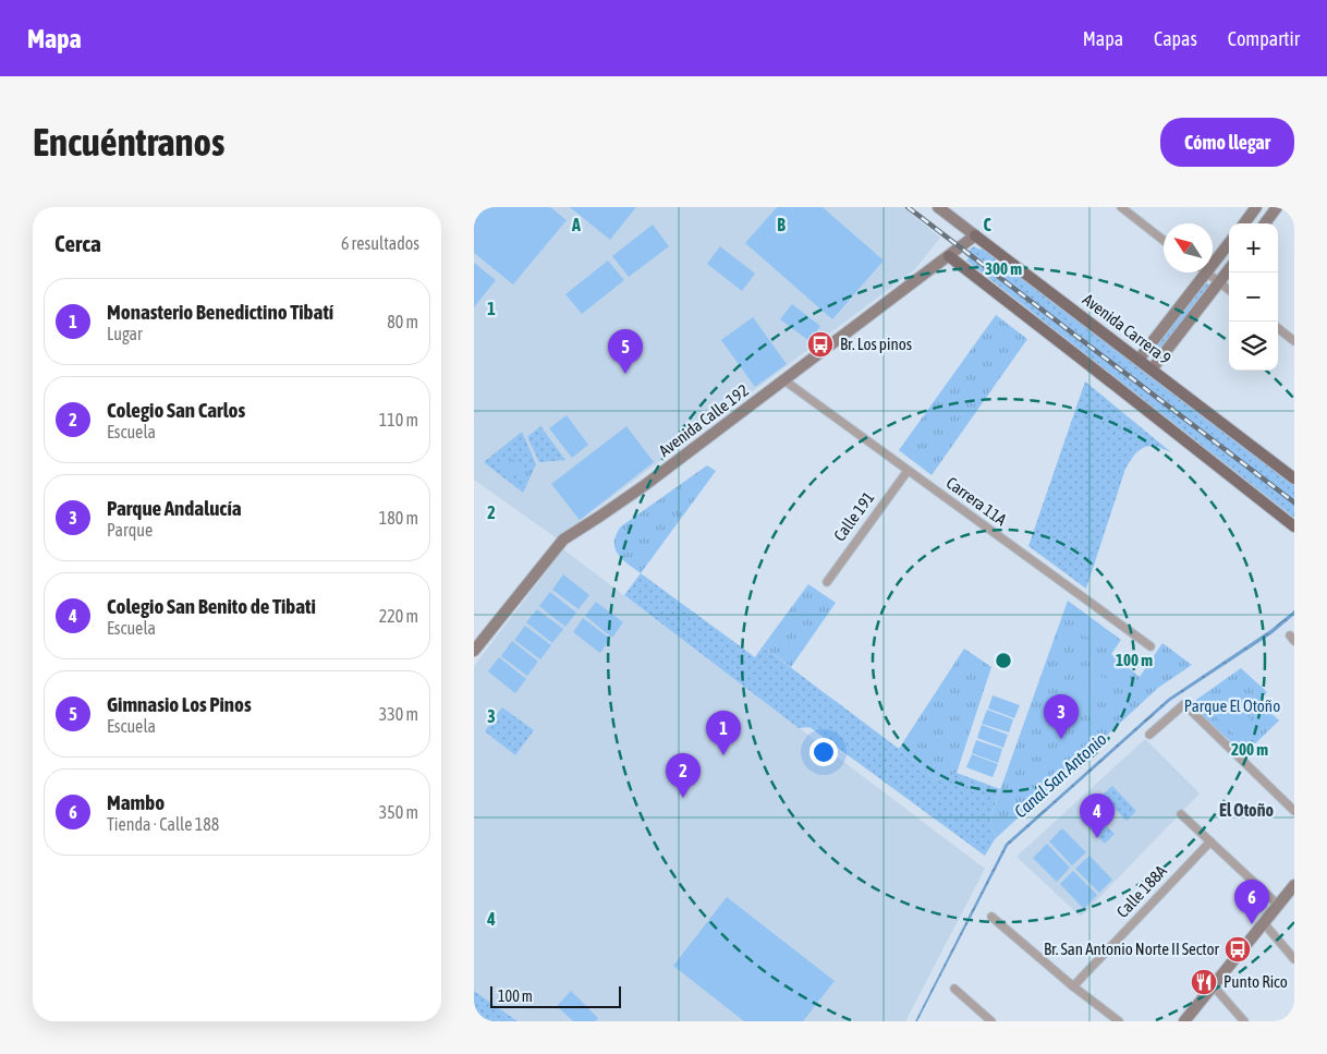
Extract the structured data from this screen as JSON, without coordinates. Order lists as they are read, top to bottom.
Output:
{
  "streets": {
    "main road": ["Avenida Carrera 9", "Avenida Calle 192"],
    "street": ["Carrera 11A", "Calle 191", "Calle 188A"]
  },
  "crossings": [
    ["Avenida Carrera 9", "Avenida Calle 192"],
    ["Avenida Calle 192", "Carrera 11A"],
    ["Carrera 11A", "Calle 191"]
  ],
  "districts": ["El Otoño"],
  "water": ["Canal San Antonio"],
  "parks": ["Parque El Otoño"],
  "places": {
    "bus stop": ["Br. Los pinos", "Br. San Antonio Norte II Sector"],
    "restaurant": ["Punto Rico"]
  },
  "scale_bar": "100 m",
  "north": "top left",
  "page": {
    "header": "Mapa",
    "nav": ["Mapa", "Capas", "Compartir"],
    "buttons": "Cómo llegar",
    "title": "Encuéntranos",
    "heading": ["Cerca", "6 resultados"],
    "map_buttons": ["+", "−"],
    "list": [
      {
        "mark": "1",
        "name": "Monasterio Benedictino Tibatí",
        "note": "Lugar",
        "value": "80 m"
      },
      {
        "mark": "2",
        "name": "Colegio San Carlos",
        "note": "Escuela",
        "value": "110 m"
      },
      {
        "mark": "3",
        "name": "Parque Andalucía",
        "note": "Parque",
        "value": "180 m"
      },
      {
        "mark": "4",
        "name": "Colegio San Benito de Tibati",
        "note": "Escuela",
        "value": "220 m"
      },
      {
        "mark": "5",
        "name": "Gimnasio Los Pinos",
        "note": "Escuela",
        "value": "330 m"
      },
      {
        "mark": "6",
        "name": "Mambo",
        "note": "Tienda · Calle 188",
        "value": "350 m"
      }
    ],
    "pins": [
      "5",
      "3",
      "1",
      "2",
      "4",
      "6"
    ],
    "scale": "100 m"
  },
  "grid": {
    "columns": ["A", "B", "C"],
    "rows": [
      "1",
      "2",
      "3",
      "4"
    ]
  },
  "rings": ["300 m", "100 m", "200 m"]
}
